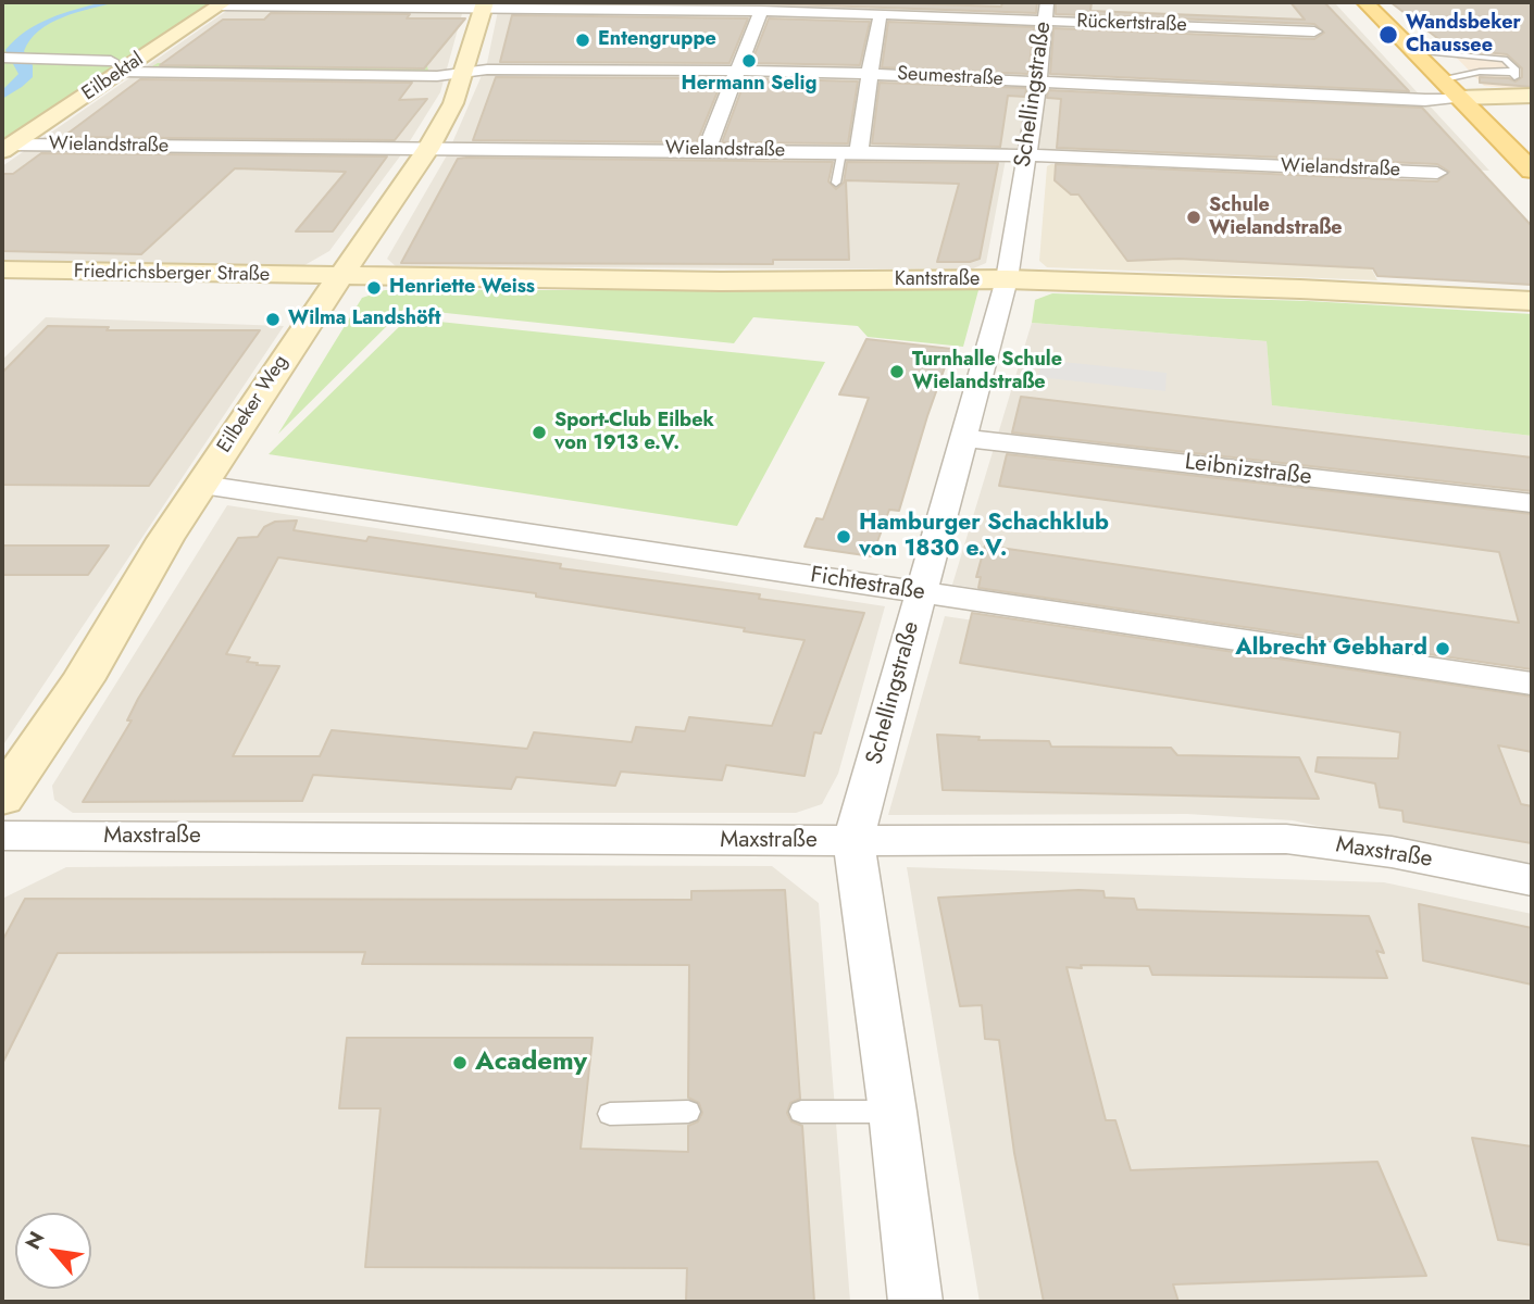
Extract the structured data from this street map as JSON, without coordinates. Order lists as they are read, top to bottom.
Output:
{
  "streets": {
    "street": [
      "Rückertstraße",
      "Eilbektal",
      "Seumestraße",
      "Schellingstraße",
      "Wielandstraße",
      "Friedrichsberger Straße",
      "Kantstraße",
      "Eilbeker Weg",
      "Leibnizstraße",
      "Fichtestraße",
      "Maxstraße"
    ]
  },
  "crossings": [
    ["Rückertstraße", "Eilbektal"],
    ["Rückertstraße", "Schellingstraße"],
    ["Rückertstraße", "Eilbeker Weg"],
    ["Eilbektal", "Seumestraße"],
    ["Eilbektal", "Wielandstraße"],
    ["Seumestraße", "Schellingstraße"],
    ["Seumestraße", "Eilbeker Weg"],
    ["Schellingstraße", "Wielandstraße"],
    ["Schellingstraße", "Kantstraße"],
    ["Schellingstraße", "Leibnizstraße"],
    ["Schellingstraße", "Fichtestraße"],
    ["Schellingstraße", "Maxstraße"],
    ["Wielandstraße", "Eilbeker Weg"],
    ["Friedrichsberger Straße", "Kantstraße"],
    ["Friedrichsberger Straße", "Eilbeker Weg"],
    ["Kantstraße", "Eilbeker Weg"],
    ["Eilbeker Weg", "Fichtestraße"]
  ],
  "places": [
    "Wandsbeker Chaussee",
    "Entengruppe",
    "Hermann Selig",
    "Schule Wielandstraße",
    "Henriette Weiss",
    "Wilma Landshöft",
    "Turnhalle Schule Wielandstraße",
    "Sport-Club Eilbek von 1913 e.V.",
    "Hamburger Schachklub von 1830 e.V.",
    "Albrecht Gebhard",
    "Academy"
  ],
  "north": "top left"
}
